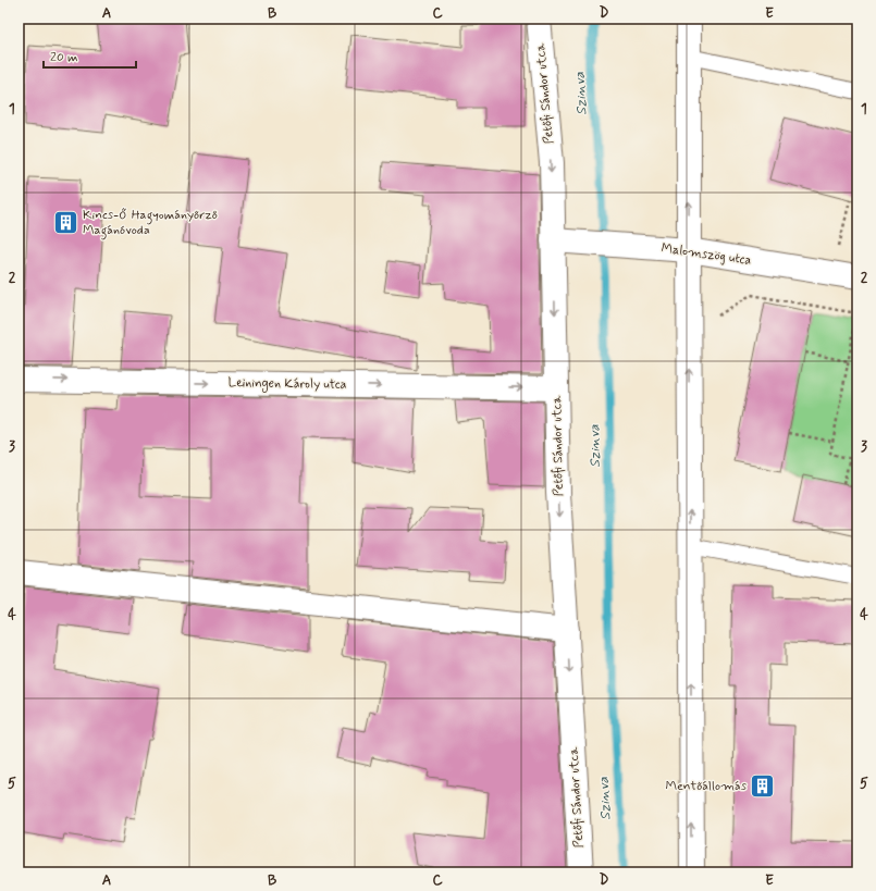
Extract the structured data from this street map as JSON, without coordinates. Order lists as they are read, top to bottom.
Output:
{
  "streets": {
    "street": ["Petőfi Sándor utca", "Malomszög utca", "Leiningen Károly utca"]
  },
  "crossings": [
    ["Petőfi Sándor utca", "Malomszög utca"],
    ["Petőfi Sándor utca", "Leiningen Károly utca"]
  ],
  "water": ["Szinva"],
  "places": {
    "building": ["Kincs-Ő Hagyományőrző Magánóvoda", "Mentőállomás"]
  },
  "scale_bar": "20 m",
  "grid": {
    "columns": [
      "A",
      "B",
      "C",
      "D",
      "E"
    ],
    "rows": [
      "1",
      "2",
      "3",
      "4",
      "5"
    ]
  }
}
